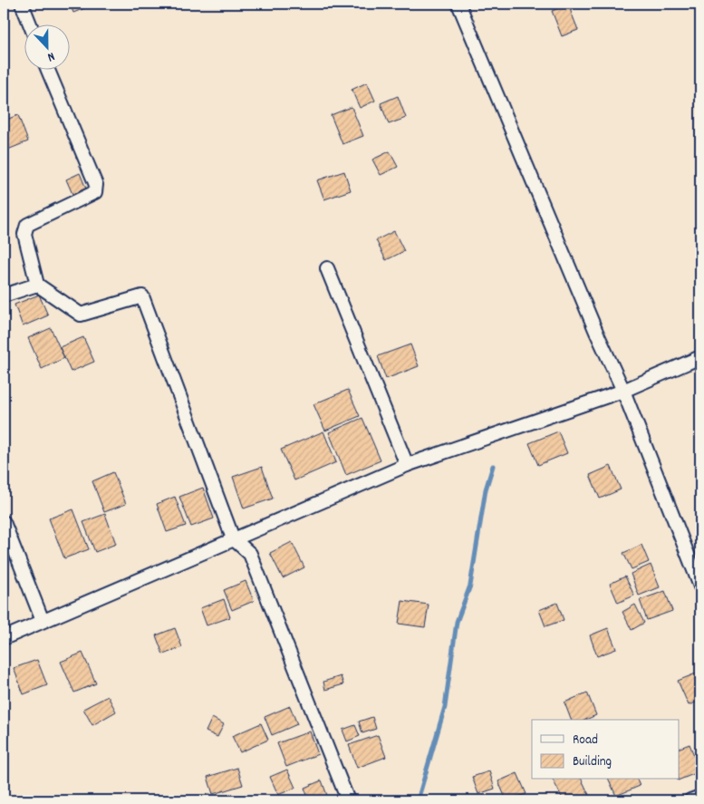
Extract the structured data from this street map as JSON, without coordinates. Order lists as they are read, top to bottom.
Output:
{
  "legend": ["Road", "Building"],
  "north": "bottom"
}
